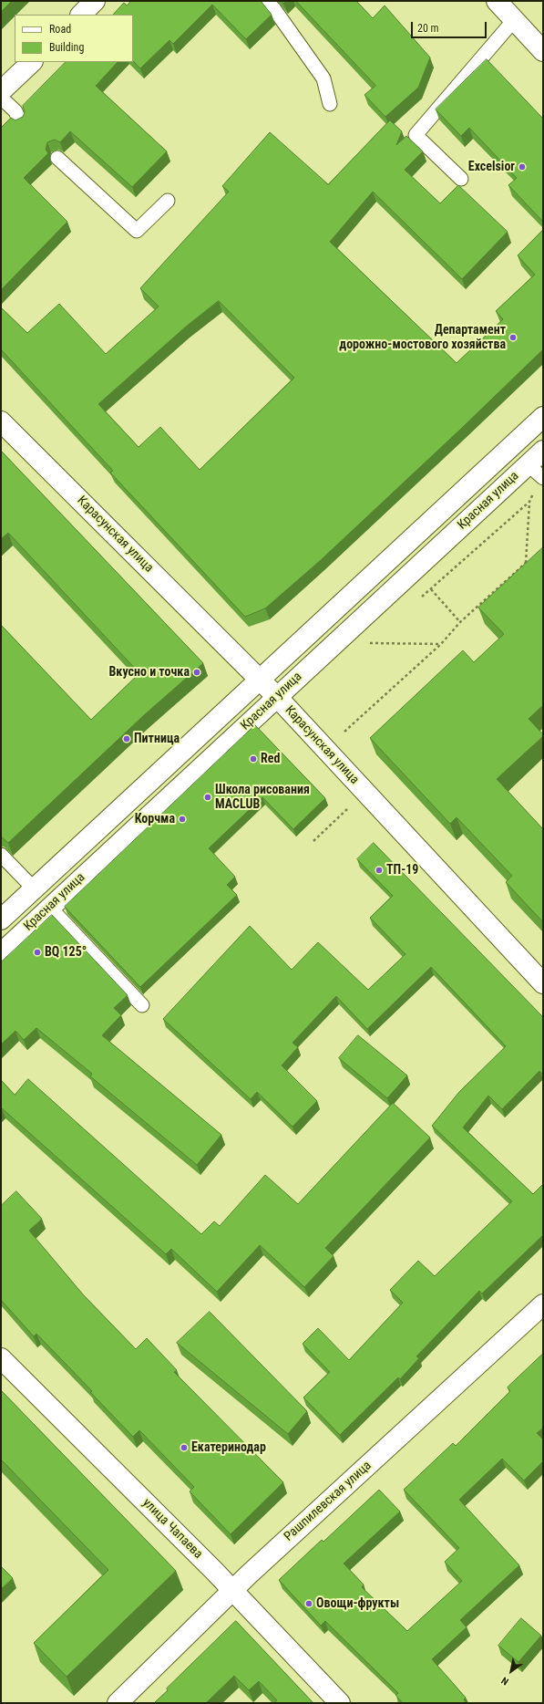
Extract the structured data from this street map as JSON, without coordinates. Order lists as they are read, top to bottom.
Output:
{
  "streets": {
    "street": [
      "Красная улица",
      "Карасунская улица",
      "Рашпилевская улица",
      "улица Чапаева"
    ]
  },
  "crossings": [
    ["Красная улица", "Карасунская улица"],
    ["Рашпилевская улица", "улица Чапаева"]
  ],
  "places": [
    "Excelsior",
    "Департамент дорожно-мостового хозяйства",
    "Вкусно и точка",
    "Питница",
    "Red",
    "Школа рисования MACLUB",
    "Корчма",
    "ТП-19",
    "BQ 125°",
    "Екатеринодар",
    "Овощи-фрукты"
  ],
  "legend": ["Road", "Building"],
  "scale_bar": "20 m",
  "north": "bottom left"
}
